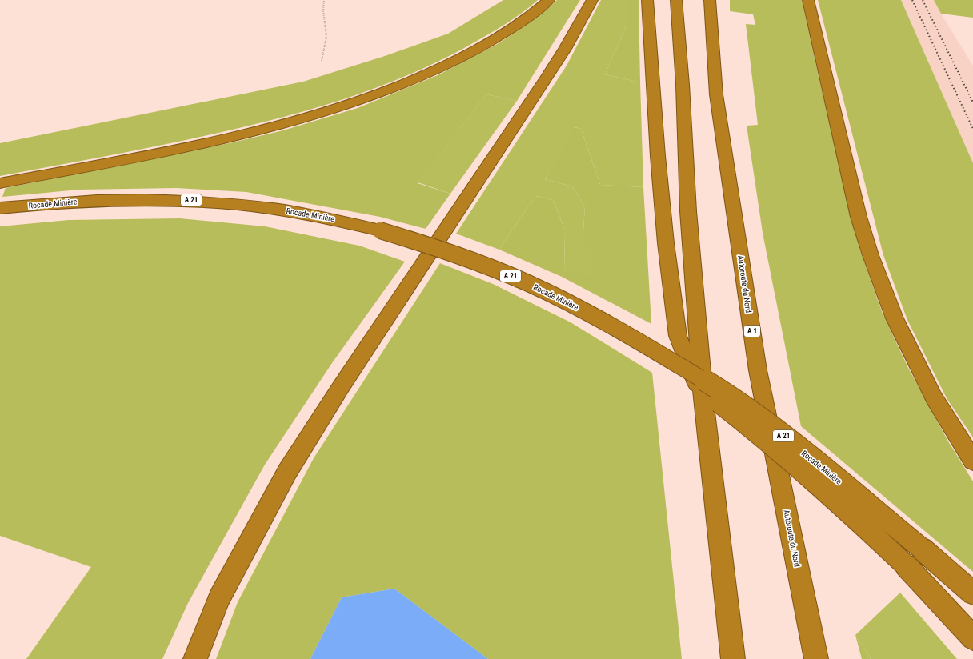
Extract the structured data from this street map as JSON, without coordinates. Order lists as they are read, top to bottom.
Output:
{
  "streets": {
    "highway": [
      "A 21",
      "Rocade Minière",
      "Autoroute du Nord",
      "A 1"
    ]
  }
}
